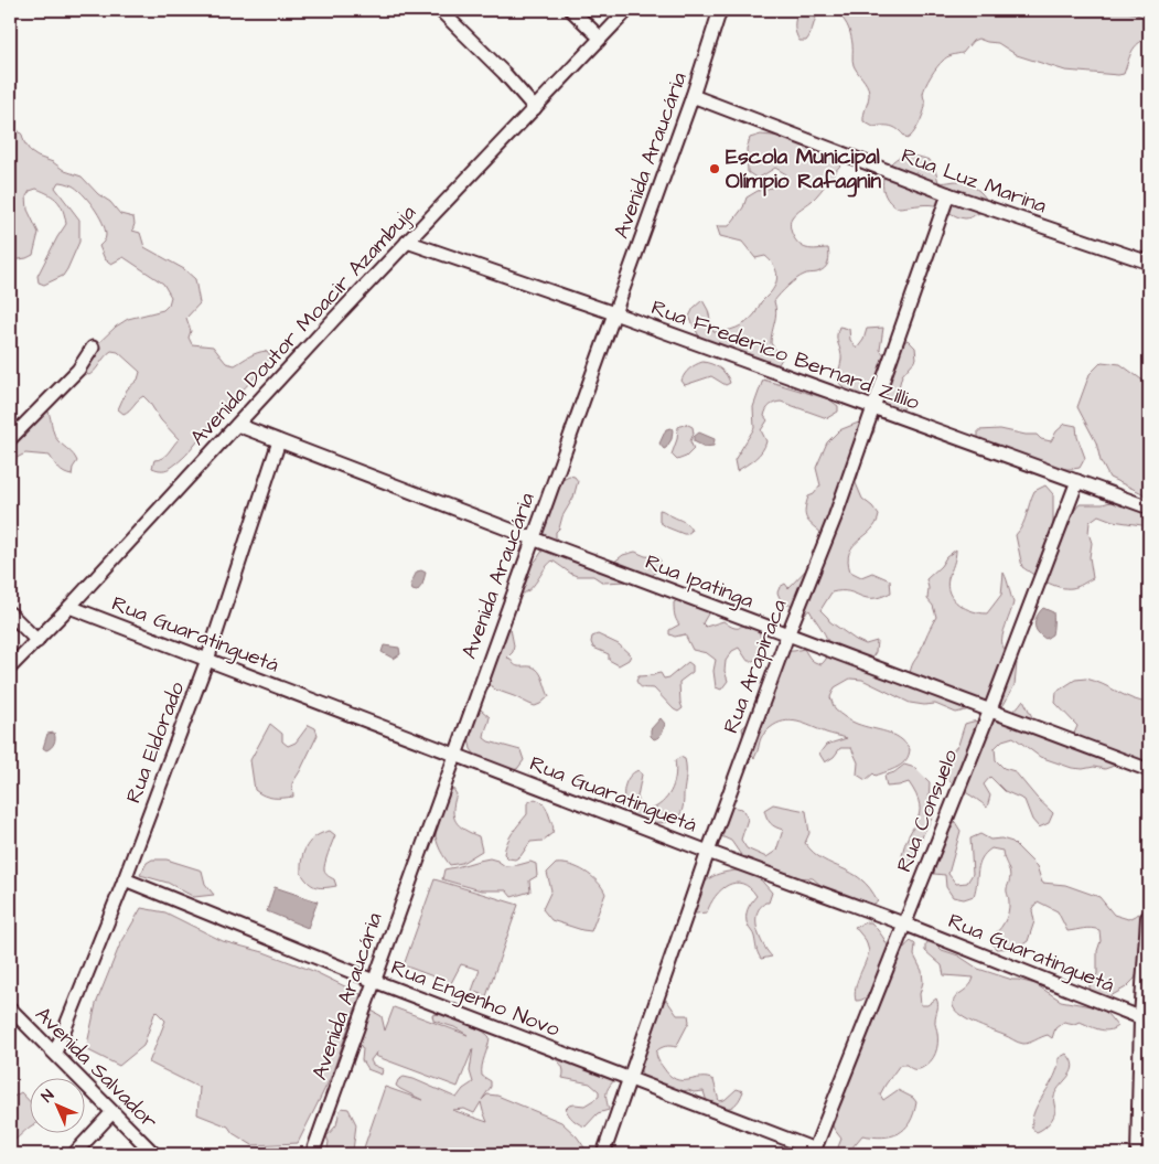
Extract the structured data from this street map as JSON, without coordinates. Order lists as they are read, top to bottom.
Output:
{
  "streets": {
    "street": [
      "Avenida Araucária",
      "Rua Luz Marina",
      "Avenida Doutor Moacir Azambuja",
      "Rua Frederico Bernard Zillio",
      "Rua Ipatinga",
      "Rua Guaratinguetá",
      "Rua Arapiraca",
      "Rua Eldorado",
      "Rua Consuelo",
      "Rua Engenho Novo",
      "Avenida Salvador"
    ]
  },
  "crossings": [
    ["Avenida Araucária", "Rua Luz Marina"],
    ["Avenida Araucária", "Rua Frederico Bernard Zillio"],
    ["Avenida Araucária", "Rua Ipatinga"],
    ["Avenida Araucária", "Rua Guaratinguetá"],
    ["Avenida Araucária", "Rua Engenho Novo"],
    ["Rua Luz Marina", "Rua Arapiraca"],
    ["Avenida Doutor Moacir Azambuja", "Rua Frederico Bernard Zillio"],
    ["Avenida Doutor Moacir Azambuja", "Rua Ipatinga"],
    ["Avenida Doutor Moacir Azambuja", "Rua Guaratinguetá"],
    ["Rua Frederico Bernard Zillio", "Rua Arapiraca"],
    ["Rua Frederico Bernard Zillio", "Rua Consuelo"],
    ["Rua Ipatinga", "Rua Arapiraca"],
    ["Rua Ipatinga", "Rua Eldorado"],
    ["Rua Ipatinga", "Rua Consuelo"],
    ["Rua Guaratinguetá", "Rua Arapiraca"],
    ["Rua Guaratinguetá", "Rua Eldorado"],
    ["Rua Guaratinguetá", "Rua Consuelo"],
    ["Rua Arapiraca", "Rua Engenho Novo"],
    ["Rua Eldorado", "Rua Engenho Novo"],
    ["Rua Eldorado", "Avenida Salvador"],
    ["Rua Consuelo", "Rua Engenho Novo"]
  ],
  "places": ["Escola Municipal Olímpio Rafagnin"],
  "north": "top left"
}
